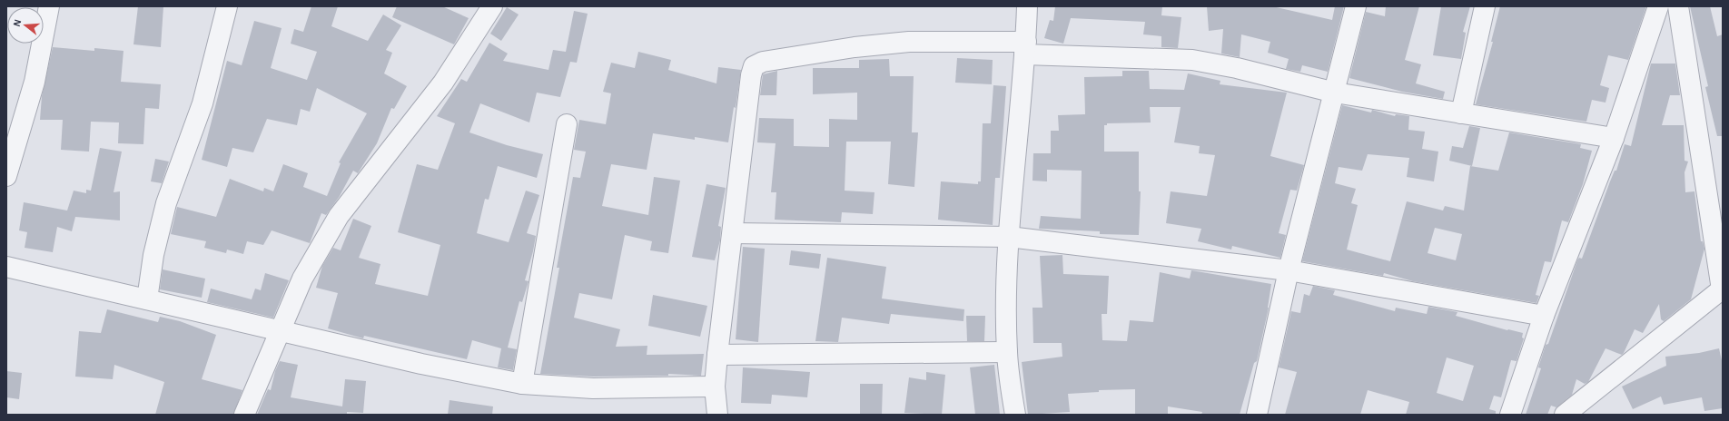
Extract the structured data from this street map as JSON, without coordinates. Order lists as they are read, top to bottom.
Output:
{
  "north": "left"
}
